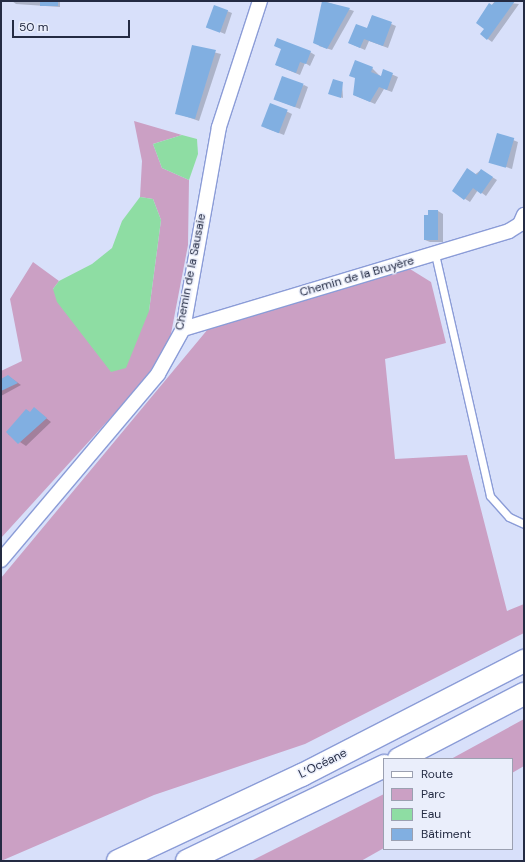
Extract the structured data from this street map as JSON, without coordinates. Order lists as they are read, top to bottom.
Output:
{
  "streets": {
    "highway": ["L’Océane"],
    "street": ["Chemin de la Sausaie", "Chemin de la Bruyère"]
  },
  "crossings": [
    ["Chemin de la Sausaie", "Chemin de la Bruyère"]
  ],
  "legend": [
    "Route",
    "Parc",
    "Eau",
    "Bâtiment"
  ],
  "scale_bar": "50 m"
}
